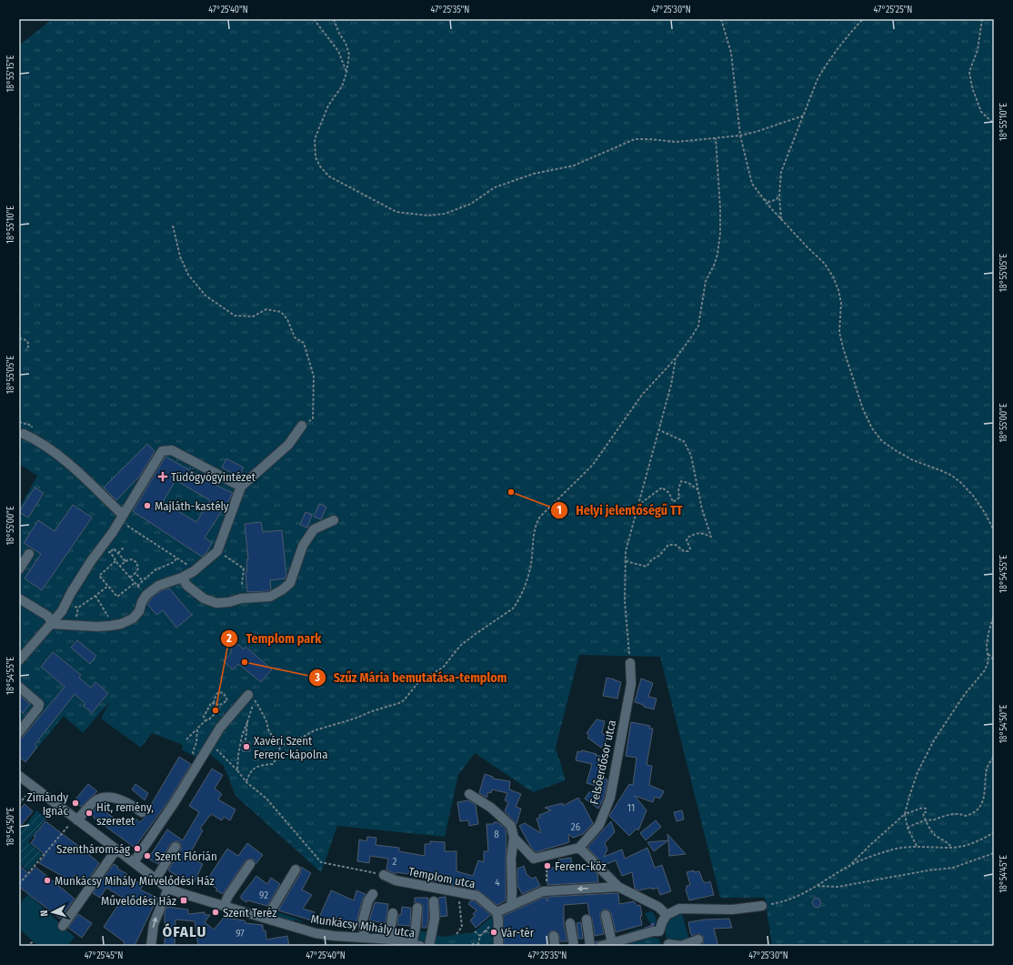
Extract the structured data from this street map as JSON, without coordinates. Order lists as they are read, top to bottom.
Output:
{
  "streets": {
    "street": ["Felsőerdősor utca", "Templom utca", "Munkácsy Mihály utca"]
  },
  "districts": ["ÓFALU"],
  "places": {
    "health": ["Tüdőgyógyintézet"],
    "other": [
      "Helyi jelentőségű TT",
      "Majláth-kastély",
      "Szűz Mária bemutatása-templom",
      "Templom park",
      "Xavéri Szent Ferenc-kápolna",
      "Zimándy Ignác",
      "Hit, remény, szeretet",
      "Szentháromság",
      "Szent Flórián",
      "Ferenc-köz",
      "Munkácsy Mihály Művelődési Ház",
      "Szent Teréz",
      "Vár-tér"
    ],
    "transit": ["Művelődési Ház"]
  },
  "house_numbers": [
    "11",
    "26",
    "8",
    "2",
    "4",
    "92",
    "97"
  ],
  "north": "left",
  "coordinates": [
    "47°25'40\"N",
    "47°25'35\"N",
    "47°25'30\"N",
    "47°25'25\"N",
    "18°55'15\"E",
    "18°55'10\"E",
    "18°55'05\"E",
    "18°55'00\"E",
    "18°54'55\"E",
    "18°54'50\"E",
    "18°54'45\"E",
    "47°25'45\"N"
  ]
}
